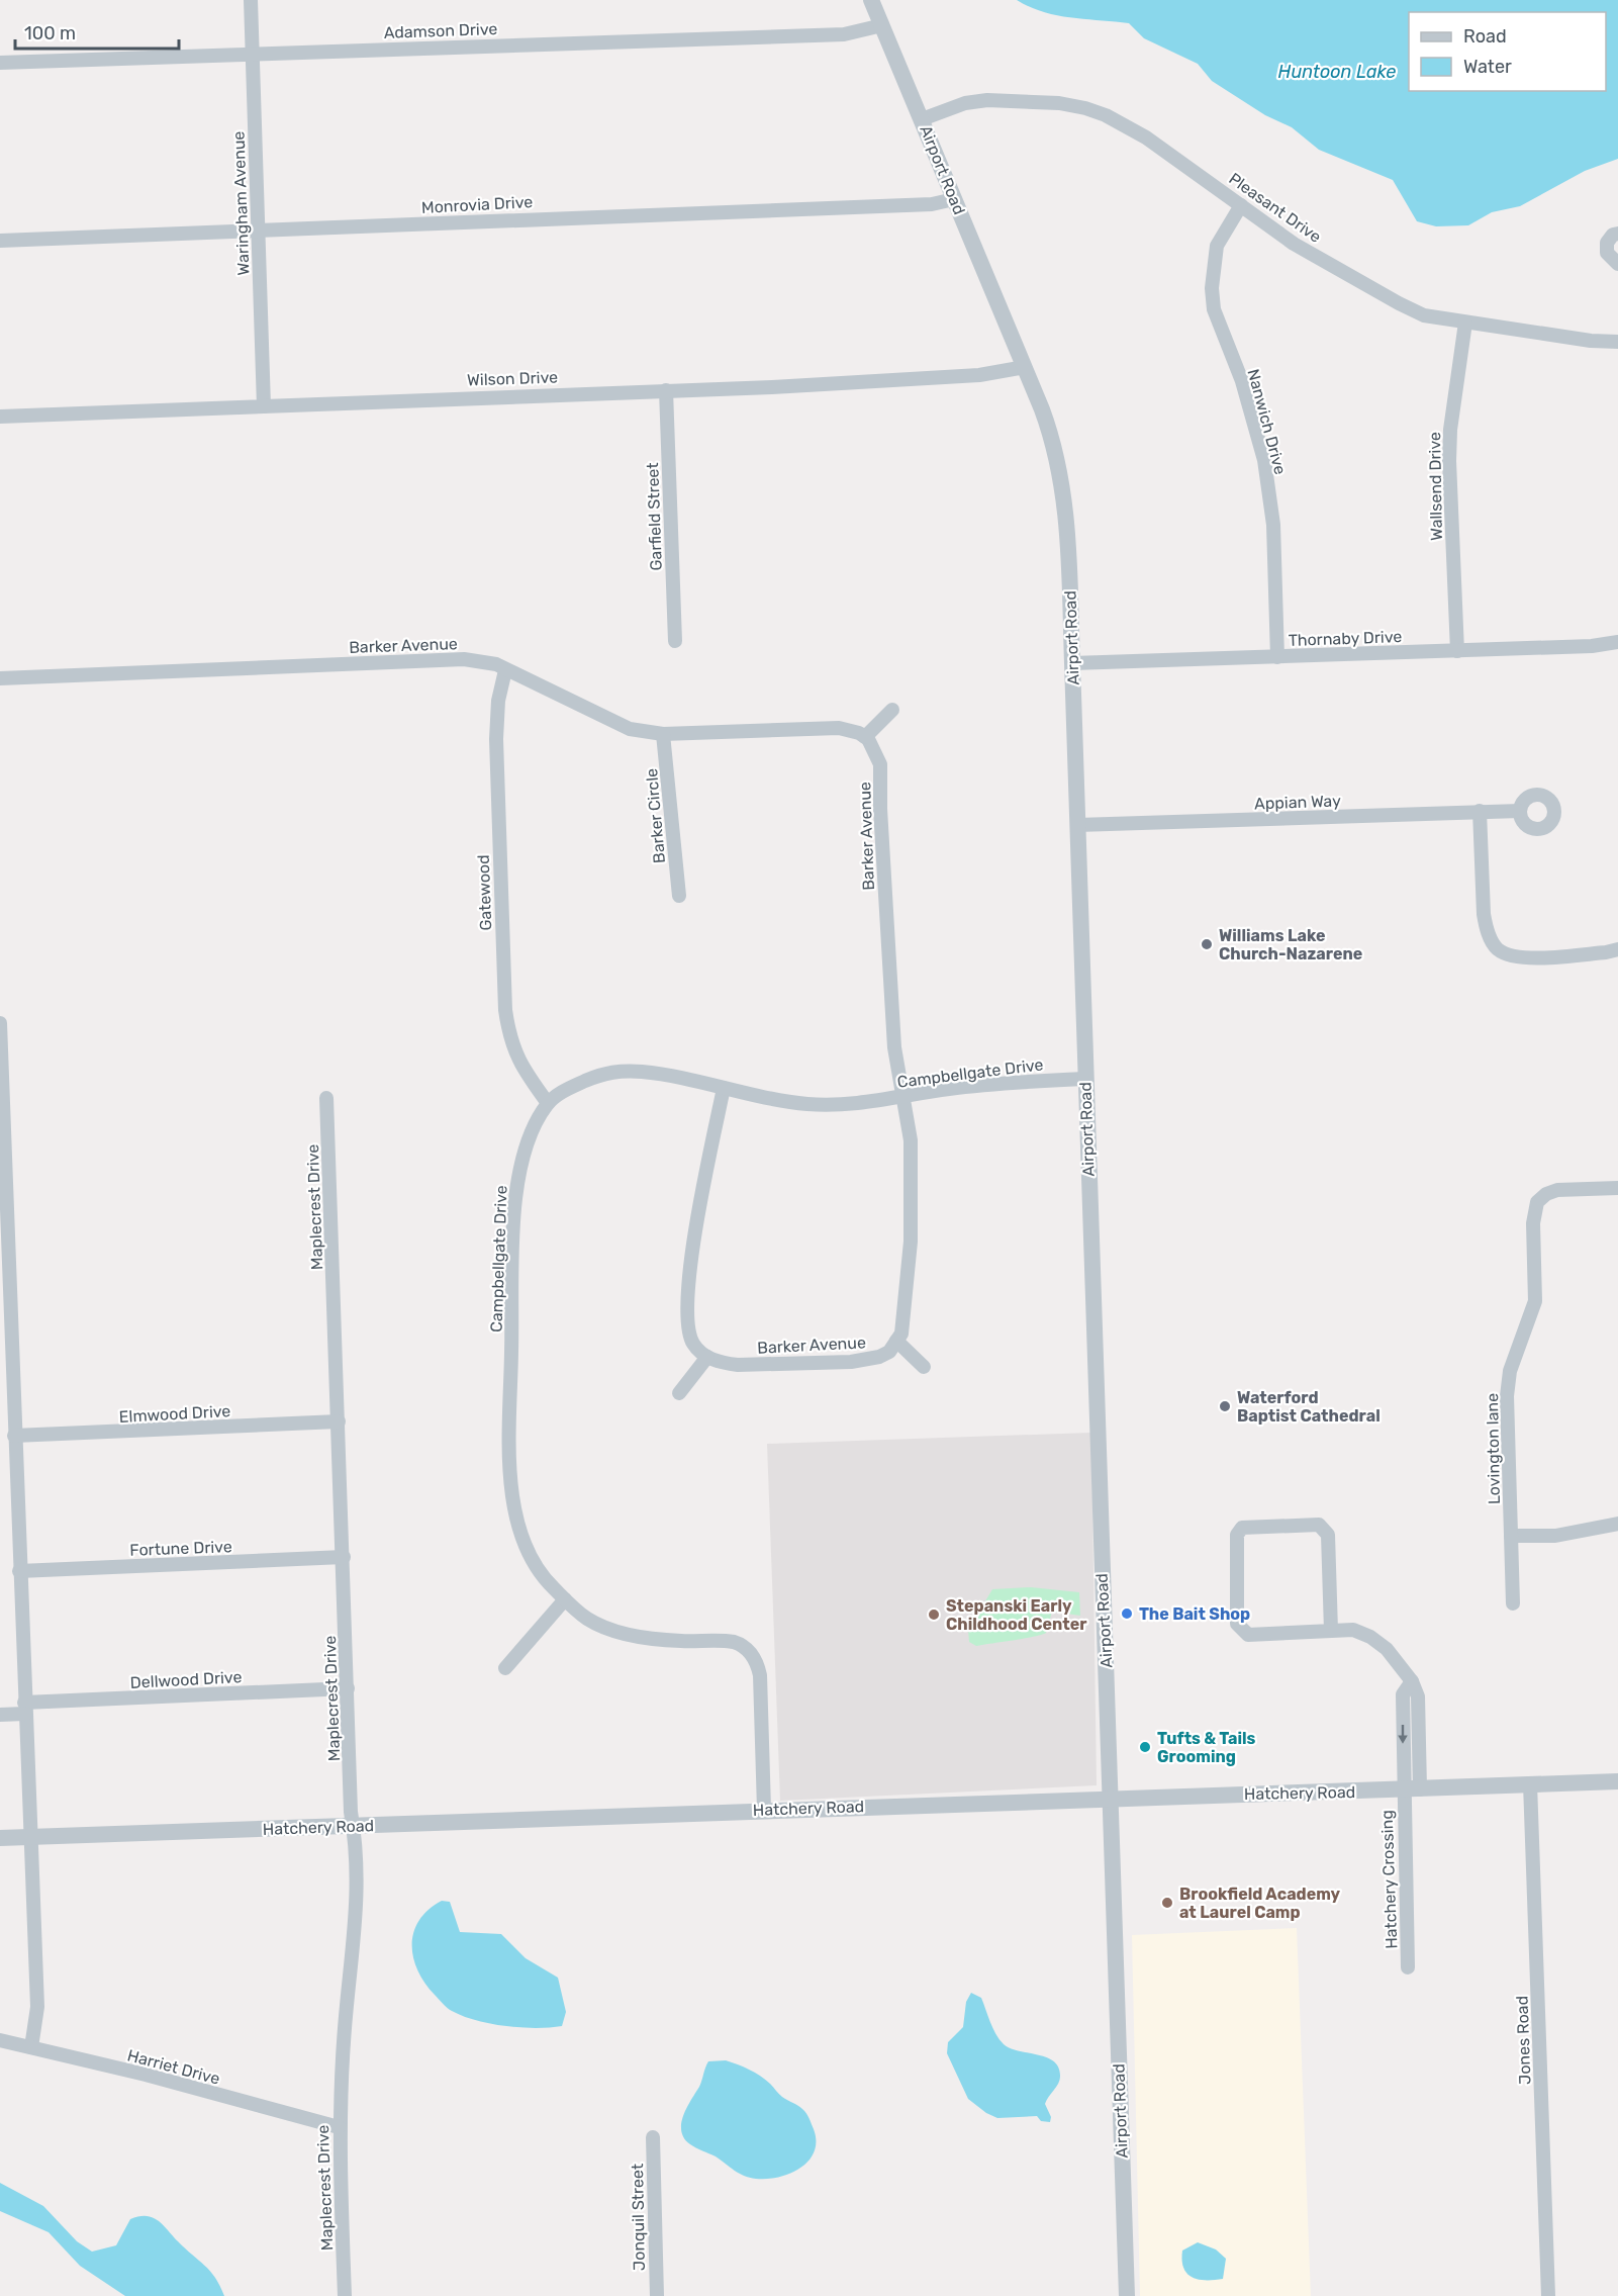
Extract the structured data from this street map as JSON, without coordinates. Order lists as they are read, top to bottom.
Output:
{
  "streets": {
    "street": [
      "Adamson Drive",
      "Airport Road",
      "Waringham Avenue",
      "Monrovia Drive",
      "Pleasant Drive",
      "Wilson Drive",
      "Nanwich Drive",
      "Wallsend Drive",
      "Garfield Street",
      "Thornaby Drive",
      "Barker Avenue",
      "Appian Way",
      "Barker Circle",
      "Gatewood",
      "Campbellgate Drive",
      "Maplecrest Drive",
      "Elmwood Drive",
      "Lovington lane",
      "Fortune Drive",
      "Dellwood Drive",
      "Hatchery Road",
      "Hatchery Crossing",
      "Jones Road",
      "Harriet Drive",
      "Jonquil Street"
    ]
  },
  "crossings": [
    ["Adamson Drive", "Airport Road"],
    ["Adamson Drive", "Waringham Avenue"],
    ["Airport Road", "Monrovia Drive"],
    ["Airport Road", "Pleasant Drive"],
    ["Airport Road", "Wilson Drive"],
    ["Airport Road", "Thornaby Drive"],
    ["Airport Road", "Appian Way"],
    ["Airport Road", "Campbellgate Drive"],
    ["Airport Road", "Hatchery Road"],
    ["Waringham Avenue", "Monrovia Drive"],
    ["Waringham Avenue", "Wilson Drive"],
    ["Pleasant Drive", "Nanwich Drive"],
    ["Pleasant Drive", "Wallsend Drive"],
    ["Wilson Drive", "Garfield Street"],
    ["Nanwich Drive", "Thornaby Drive"],
    ["Wallsend Drive", "Thornaby Drive"],
    ["Barker Avenue", "Barker Circle"],
    ["Barker Avenue", "Gatewood"],
    ["Barker Avenue", "Campbellgate Drive"],
    ["Gatewood", "Campbellgate Drive"],
    ["Campbellgate Drive", "Hatchery Road"],
    ["Maplecrest Drive", "Elmwood Drive"],
    ["Maplecrest Drive", "Fortune Drive"],
    ["Maplecrest Drive", "Dellwood Drive"],
    ["Maplecrest Drive", "Hatchery Road"],
    ["Maplecrest Drive", "Harriet Drive"],
    ["Hatchery Road", "Hatchery Crossing"],
    ["Hatchery Road", "Jones Road"]
  ],
  "water": ["Huntoon Lake"],
  "places": [
    "Williams Lake Church-Nazarene",
    "Waterford Baptist Cathedral",
    "The Bait Shop",
    "Stepanski Early Childhood Center",
    "Tufts & Tails Grooming",
    "Brookfield Academy at Laurel Camp"
  ],
  "legend": ["Road", "Water"],
  "scale_bar": "100 m"
}
